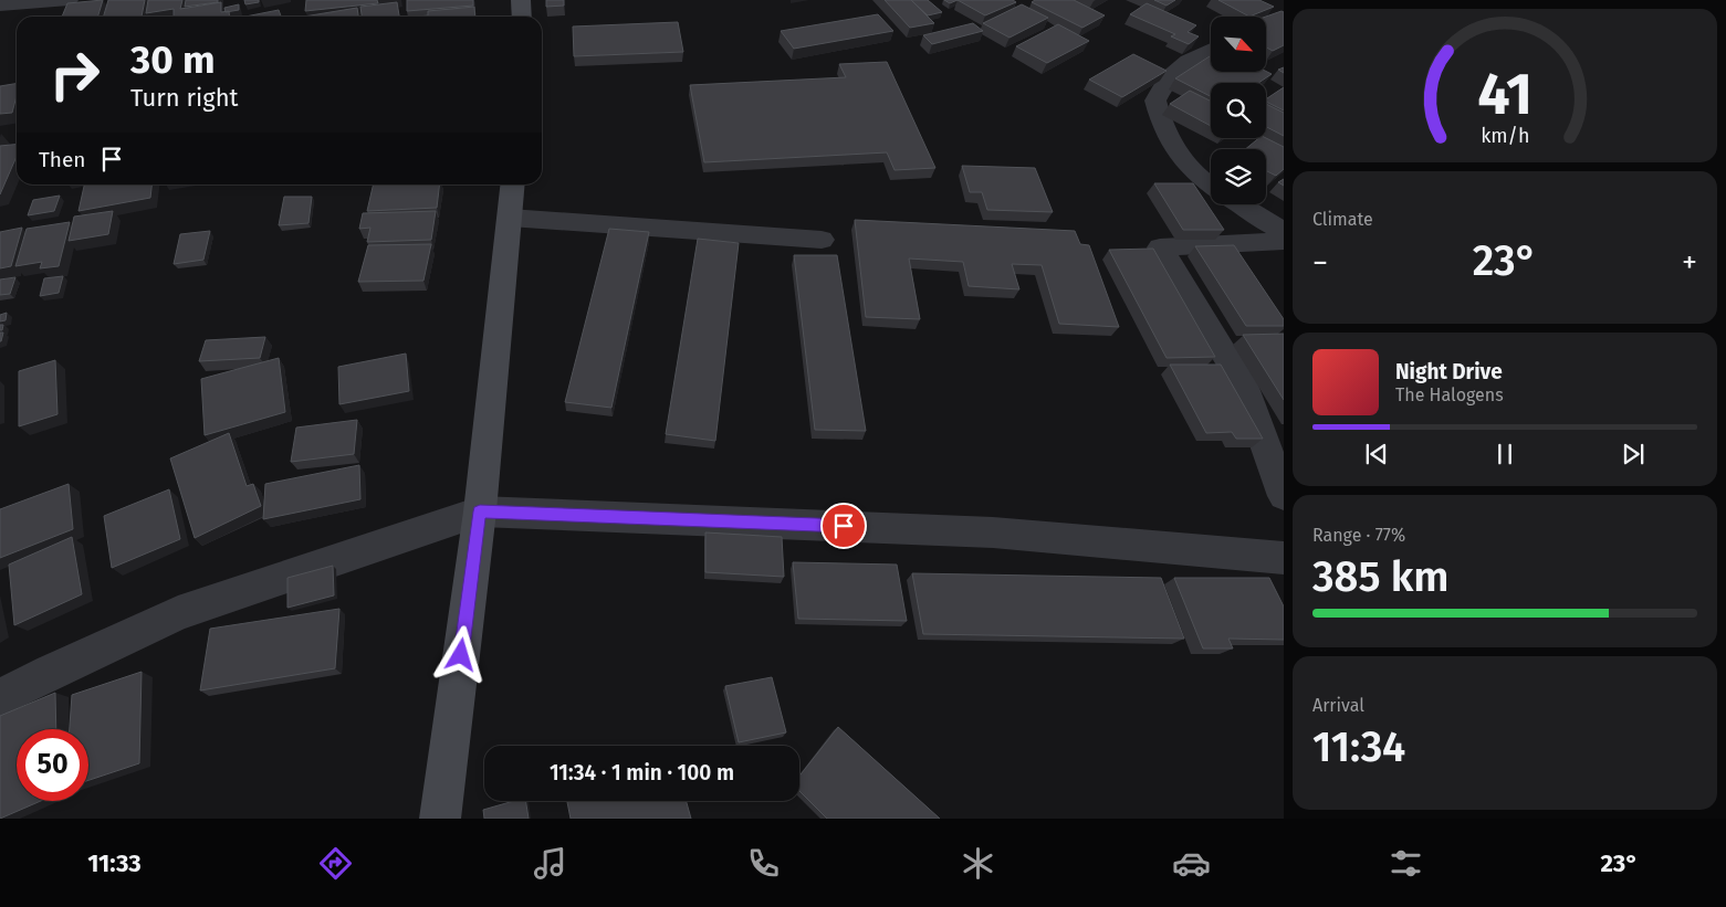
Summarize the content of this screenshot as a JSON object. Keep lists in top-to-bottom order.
{
  "north": "bottom right",
  "page": {
    "turn": ["30 m", "Turn right"],
    "then": "Then",
    "tile": [
      "Climate",
      ["Range · 77%", "385 km"],
      ["Arrival", "11:34"]
    ],
    "heat": ["−", "23°", "+"],
    "song": ["Night Drive", "The Halogens"],
    "limit": "50",
    "trip": "11:34 · 1 min · 100 m",
    "tabs": ["11:33", "23°"],
    "gauge": ["41", "km/h"]
  }
}
